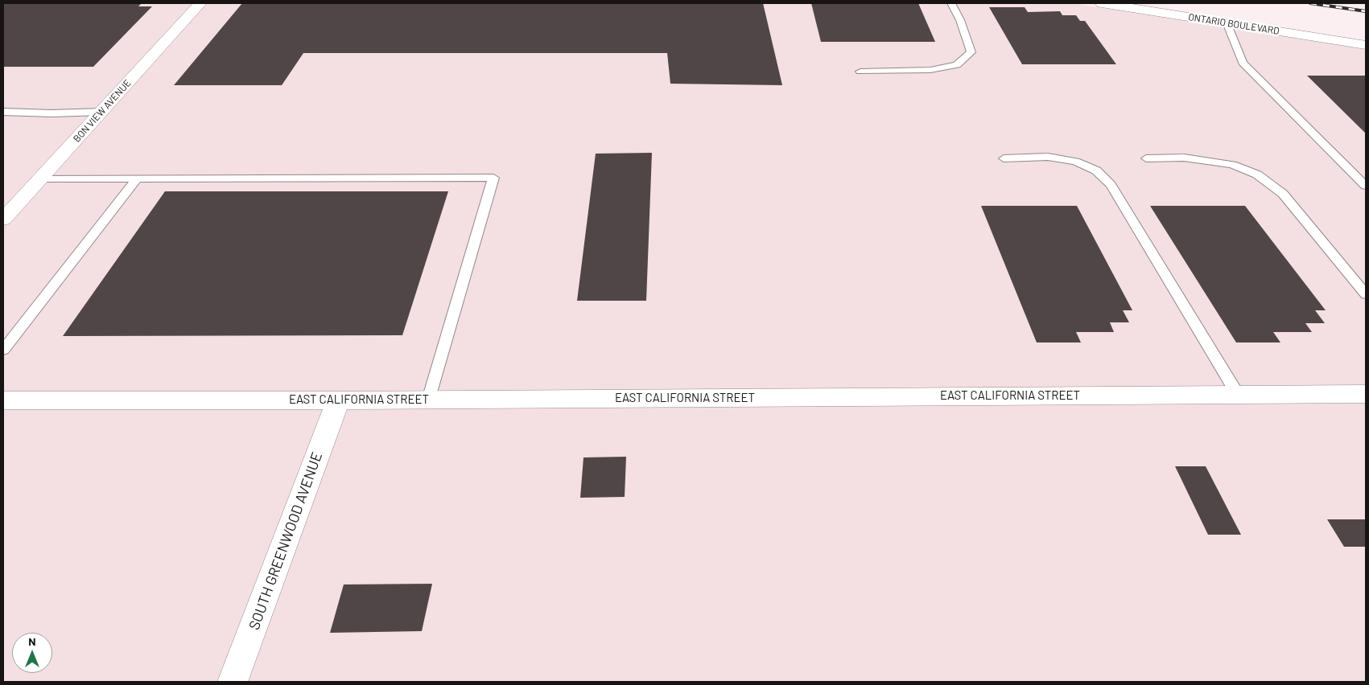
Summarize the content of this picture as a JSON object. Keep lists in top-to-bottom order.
{
  "streets": {
    "street": [
      "ONTARIO BOULEVARD",
      "BON VIEW AVENUE",
      "EAST CALIFORNIA STREET",
      "SOUTH GREENWOOD AVENUE"
    ]
  },
  "crossings": [
    ["EAST CALIFORNIA STREET", "SOUTH GREENWOOD AVENUE"]
  ],
  "north": "top"
}
